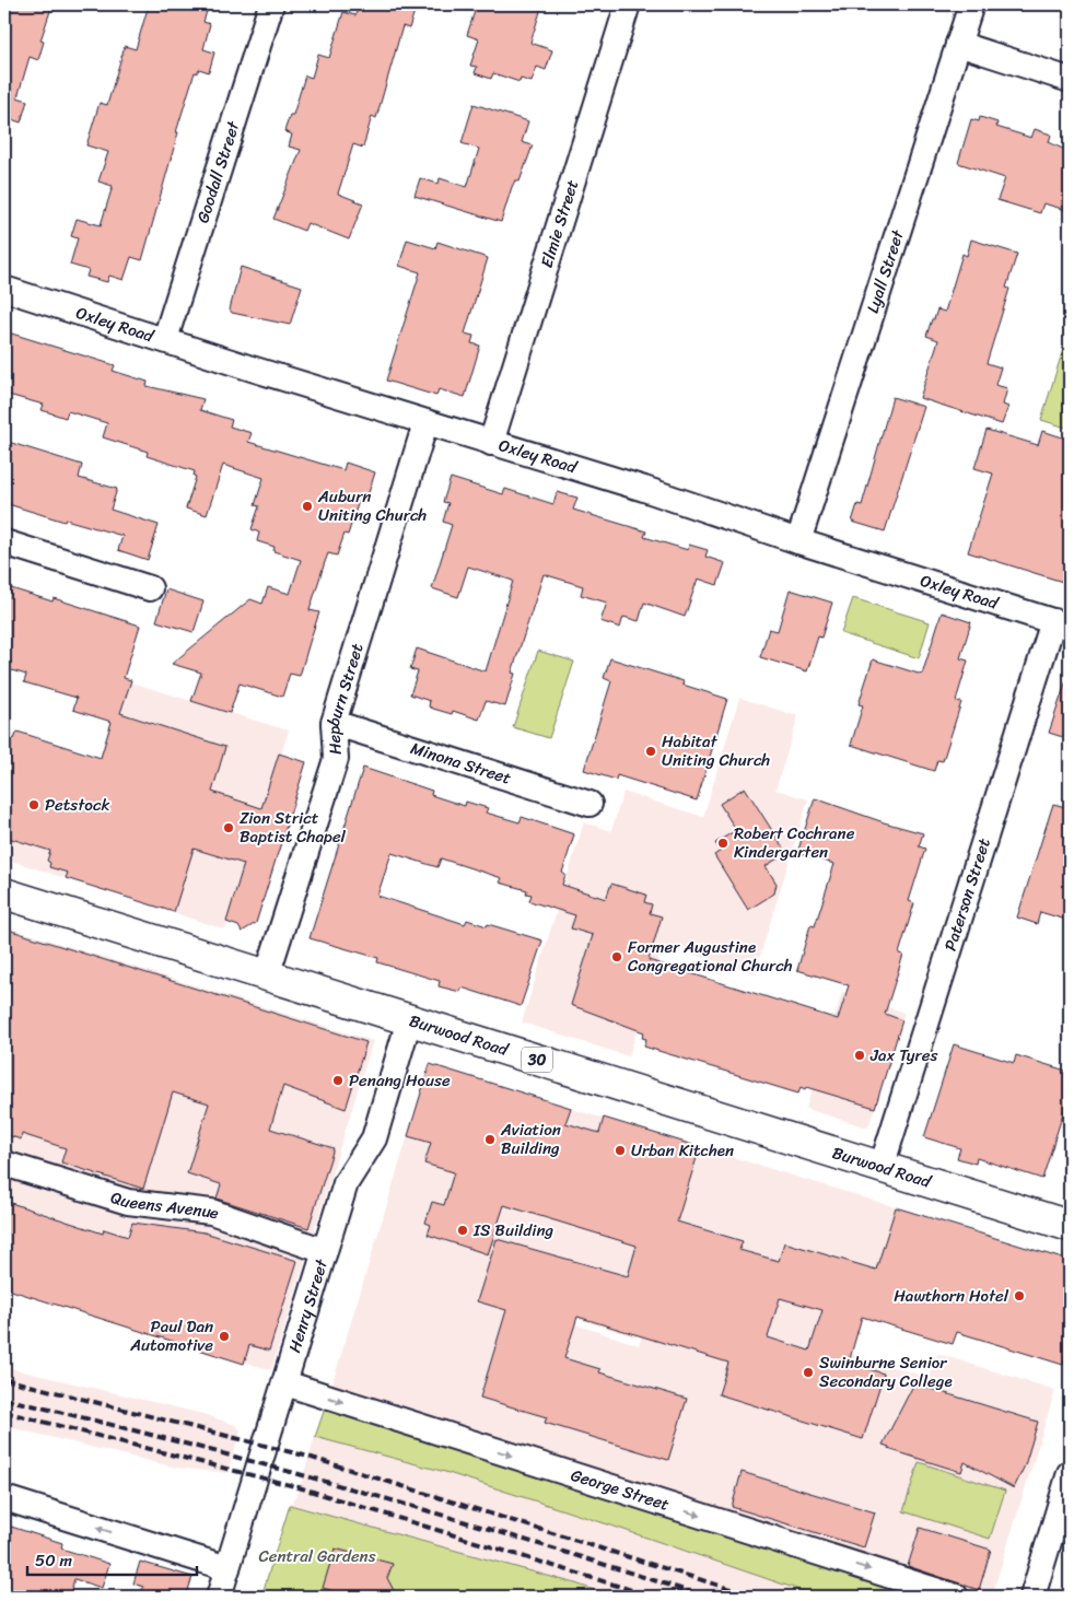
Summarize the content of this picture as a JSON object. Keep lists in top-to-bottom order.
{
  "streets": {
    "main road": ["Burwood Road", "30"],
    "street": [
      "Goodall Street",
      "Elmie Street",
      "Lyall Street",
      "Oxley Road",
      "Hepburn Street",
      "Minona Street",
      "Paterson Street",
      "Queens Avenue",
      "Henry Street",
      "George Street"
    ]
  },
  "crossings": [
    ["Goodall Street", "Oxley Road"],
    ["Elmie Street", "Oxley Road"],
    ["Lyall Street", "Oxley Road"],
    ["Oxley Road", "Hepburn Street"],
    ["Oxley Road", "Paterson Street"],
    ["Hepburn Street", "Minona Street"],
    ["Hepburn Street", "Burwood Road"],
    ["Paterson Street", "Burwood Road"],
    ["Burwood Road", "Henry Street"],
    ["Queens Avenue", "Henry Street"],
    ["Henry Street", "George Street"]
  ],
  "one_way": ["George Street"],
  "parks": ["Central Gardens"],
  "places": [
    "Auburn Uniting Church",
    "Habitat Uniting Church",
    "Petstock",
    "Zion Strict Baptist Chapel",
    "Robert Cochrane Kindergarten",
    "Former Augustine Congregational Church",
    "Jax Tyres",
    "Penang House",
    "Aviation Building",
    "Urban Kitchen",
    "IS Building",
    "Hawthorn Hotel",
    "Paul Dan Automotive",
    "Swinburne Senior Secondary College"
  ],
  "scale_bar": "50 m"
}
